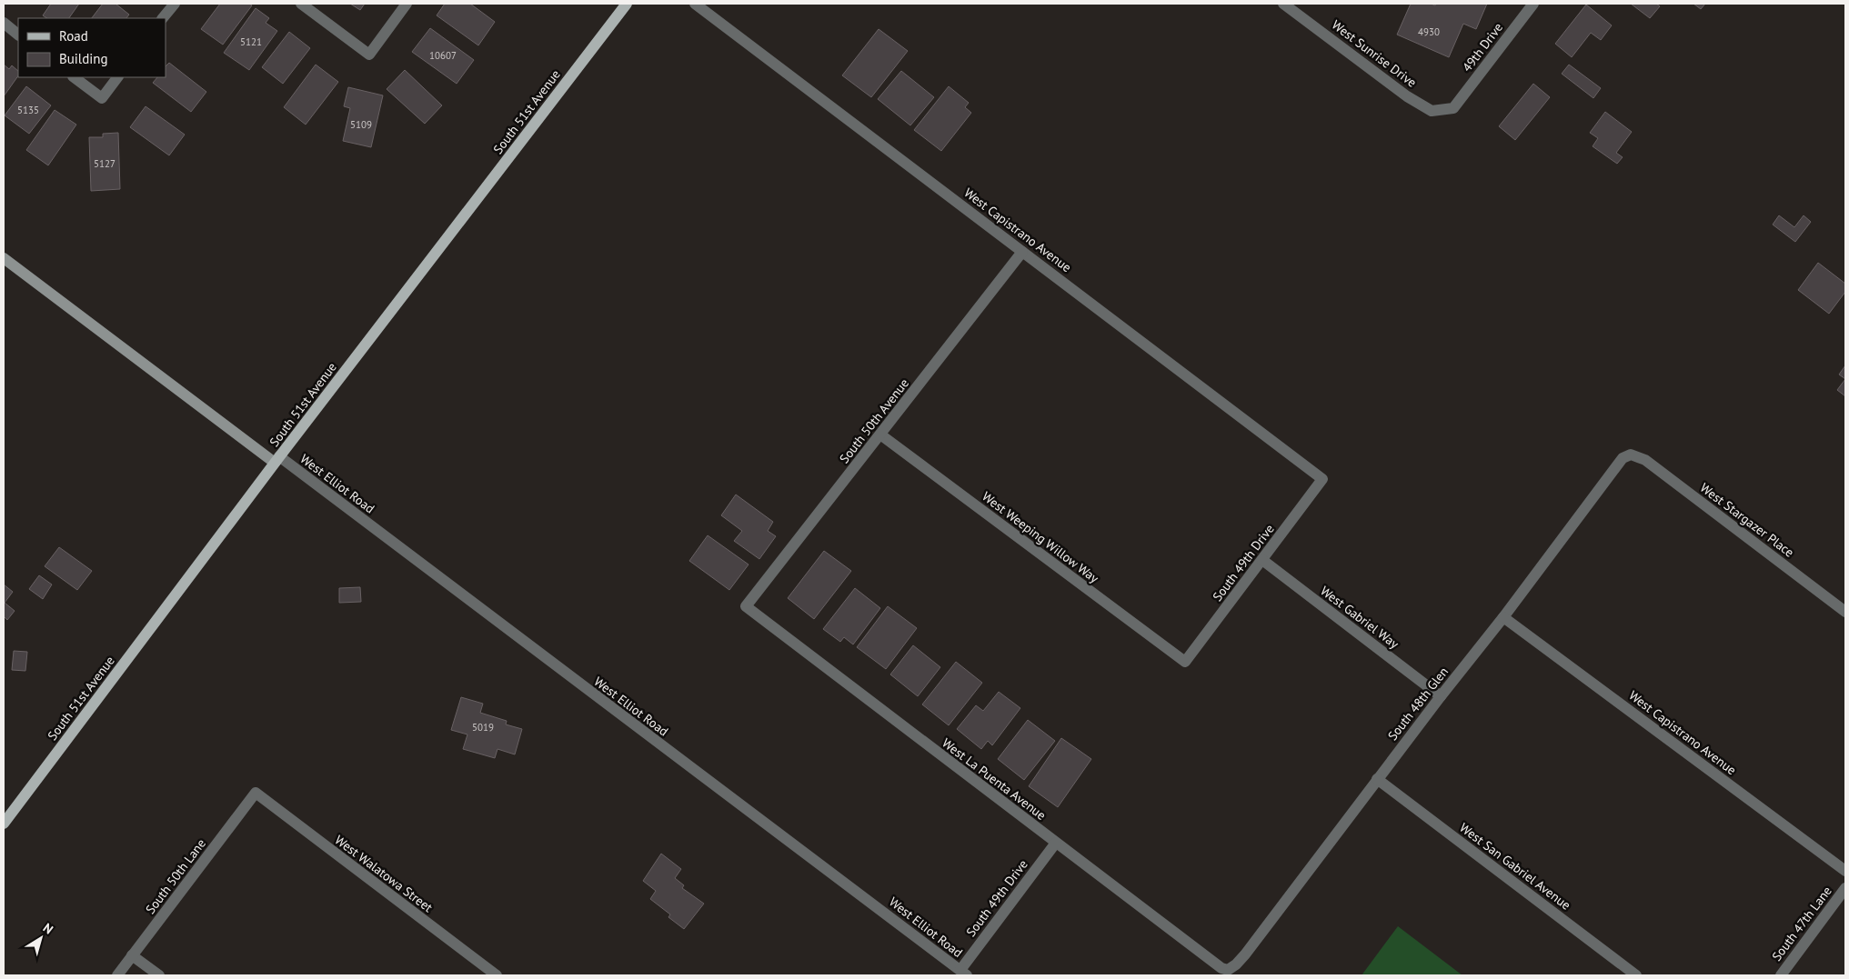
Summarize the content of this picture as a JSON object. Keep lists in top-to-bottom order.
{
  "streets": {
    "main road": ["South 51st Avenue", "West Elliot Road"],
    "street": [
      "49th Drive",
      "West Sunrise Drive",
      "West Capistrano Avenue",
      "South 50th Avenue",
      "West Stargazer Place",
      "West Weeping Willow Way",
      "South 49th Drive",
      "West Gabriel Way",
      "South 48th Glen",
      "West La Puenta Avenue",
      "West San Gabriel Avenue",
      "West Walatowa Street",
      "South 50th Lane",
      "South 47th Lane"
    ]
  },
  "crossings": [
    ["49th Drive", "West Sunrise Drive"],
    ["South 51st Avenue", "West Elliot Road"],
    ["West Capistrano Avenue", "South 50th Avenue"],
    ["West Capistrano Avenue", "South 49th Drive"],
    ["West Capistrano Avenue", "South 48th Glen"],
    ["South 50th Avenue", "West Weeping Willow Way"],
    ["South 50th Avenue", "West La Puenta Avenue"],
    ["West Elliot Road", "South 49th Drive"],
    ["West Stargazer Place", "South 48th Glen"],
    ["West Weeping Willow Way", "South 49th Drive"],
    ["South 49th Drive", "West Gabriel Way"],
    ["South 49th Drive", "West La Puenta Avenue"],
    ["West Gabriel Way", "South 48th Glen"],
    ["South 48th Glen", "West La Puenta Avenue"],
    ["South 48th Glen", "West San Gabriel Avenue"],
    ["West Walatowa Street", "South 50th Lane"]
  ],
  "house_numbers": [
    "4930",
    "5121",
    "10607",
    "5135",
    "5109",
    "5127",
    "5019"
  ],
  "legend": ["Road", "Building"],
  "north": "top right"
}
